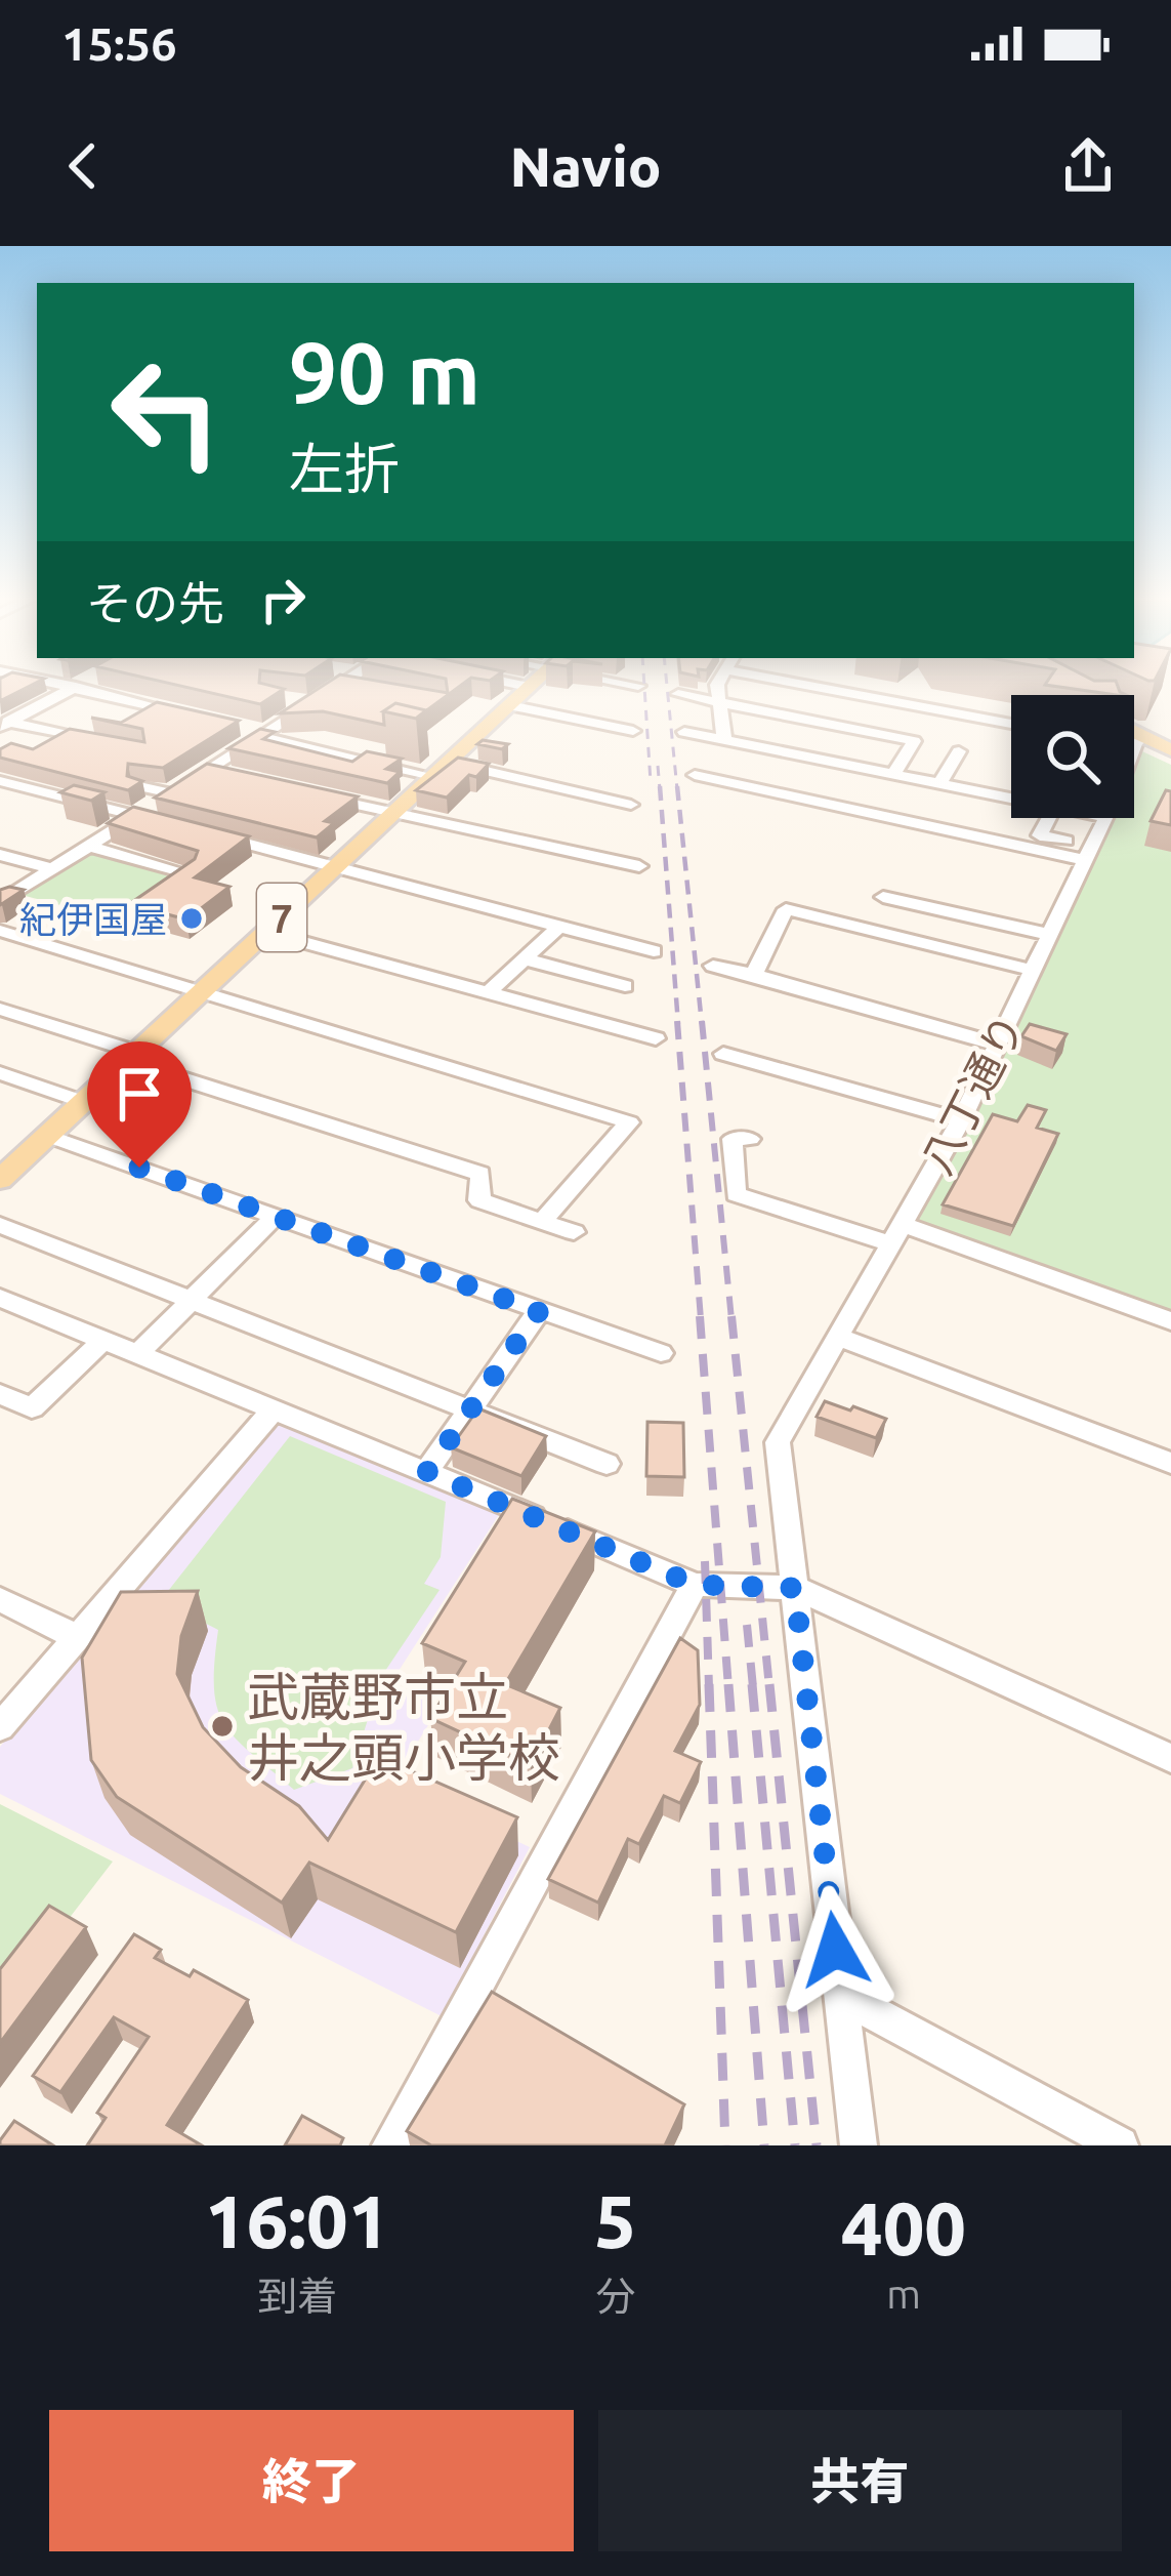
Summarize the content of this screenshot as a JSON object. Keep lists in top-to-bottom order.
{
  "streets": {
    "main road": ["7"],
    "street": ["八丁通り"]
  },
  "places": ["紀伊国屋", "武蔵野市立 井之頭小学校"],
  "page": {
    "status": "15:56",
    "header": "Navio",
    "turn": ["90 m", "左折"],
    "then": "その先",
    "eta": [
      "16:01",
      "到着",
      "5",
      "分",
      "400",
      "m"
    ],
    "buttons": ["終了", "共有"]
  }
}
